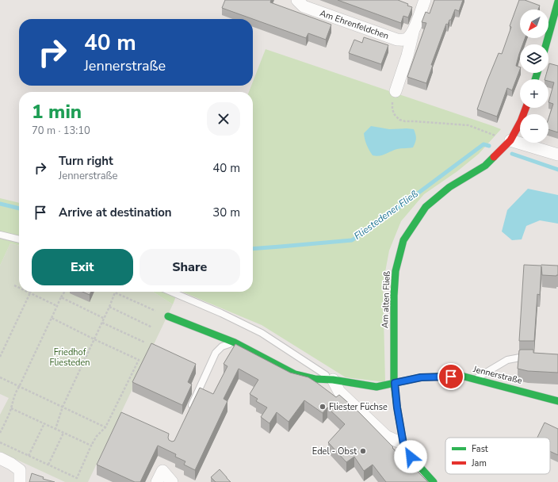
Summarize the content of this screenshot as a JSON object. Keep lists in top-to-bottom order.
{
  "streets": {
    "main road": ["Am alten Fließ", "Jennerstraße"],
    "street": ["Am Ehrenfeldchen"]
  },
  "crossings": [
    ["Am alten Fließ", "Jennerstraße"]
  ],
  "water": ["Fliestedener Fließ"],
  "parks": ["Friedhof Fliesteden"],
  "places": ["Fliester Füchse", "Edel - Obst"],
  "legend": ["Fast", "Jam"],
  "north": "bottom left",
  "page": {
    "map_buttons": ["+", "−"],
    "turn": ["40 m", "Jennerstraße"],
    "heading": ["1 min", "70 m · 13:10"],
    "list": [
      {
        "name": "Turn right",
        "note": "Jennerstraße",
        "value": "40 m"
      },
      {
        "name": "Arrive at destination",
        "value": "30 m"
      }
    ],
    "buttons": ["Exit", "Share"]
  }
}
